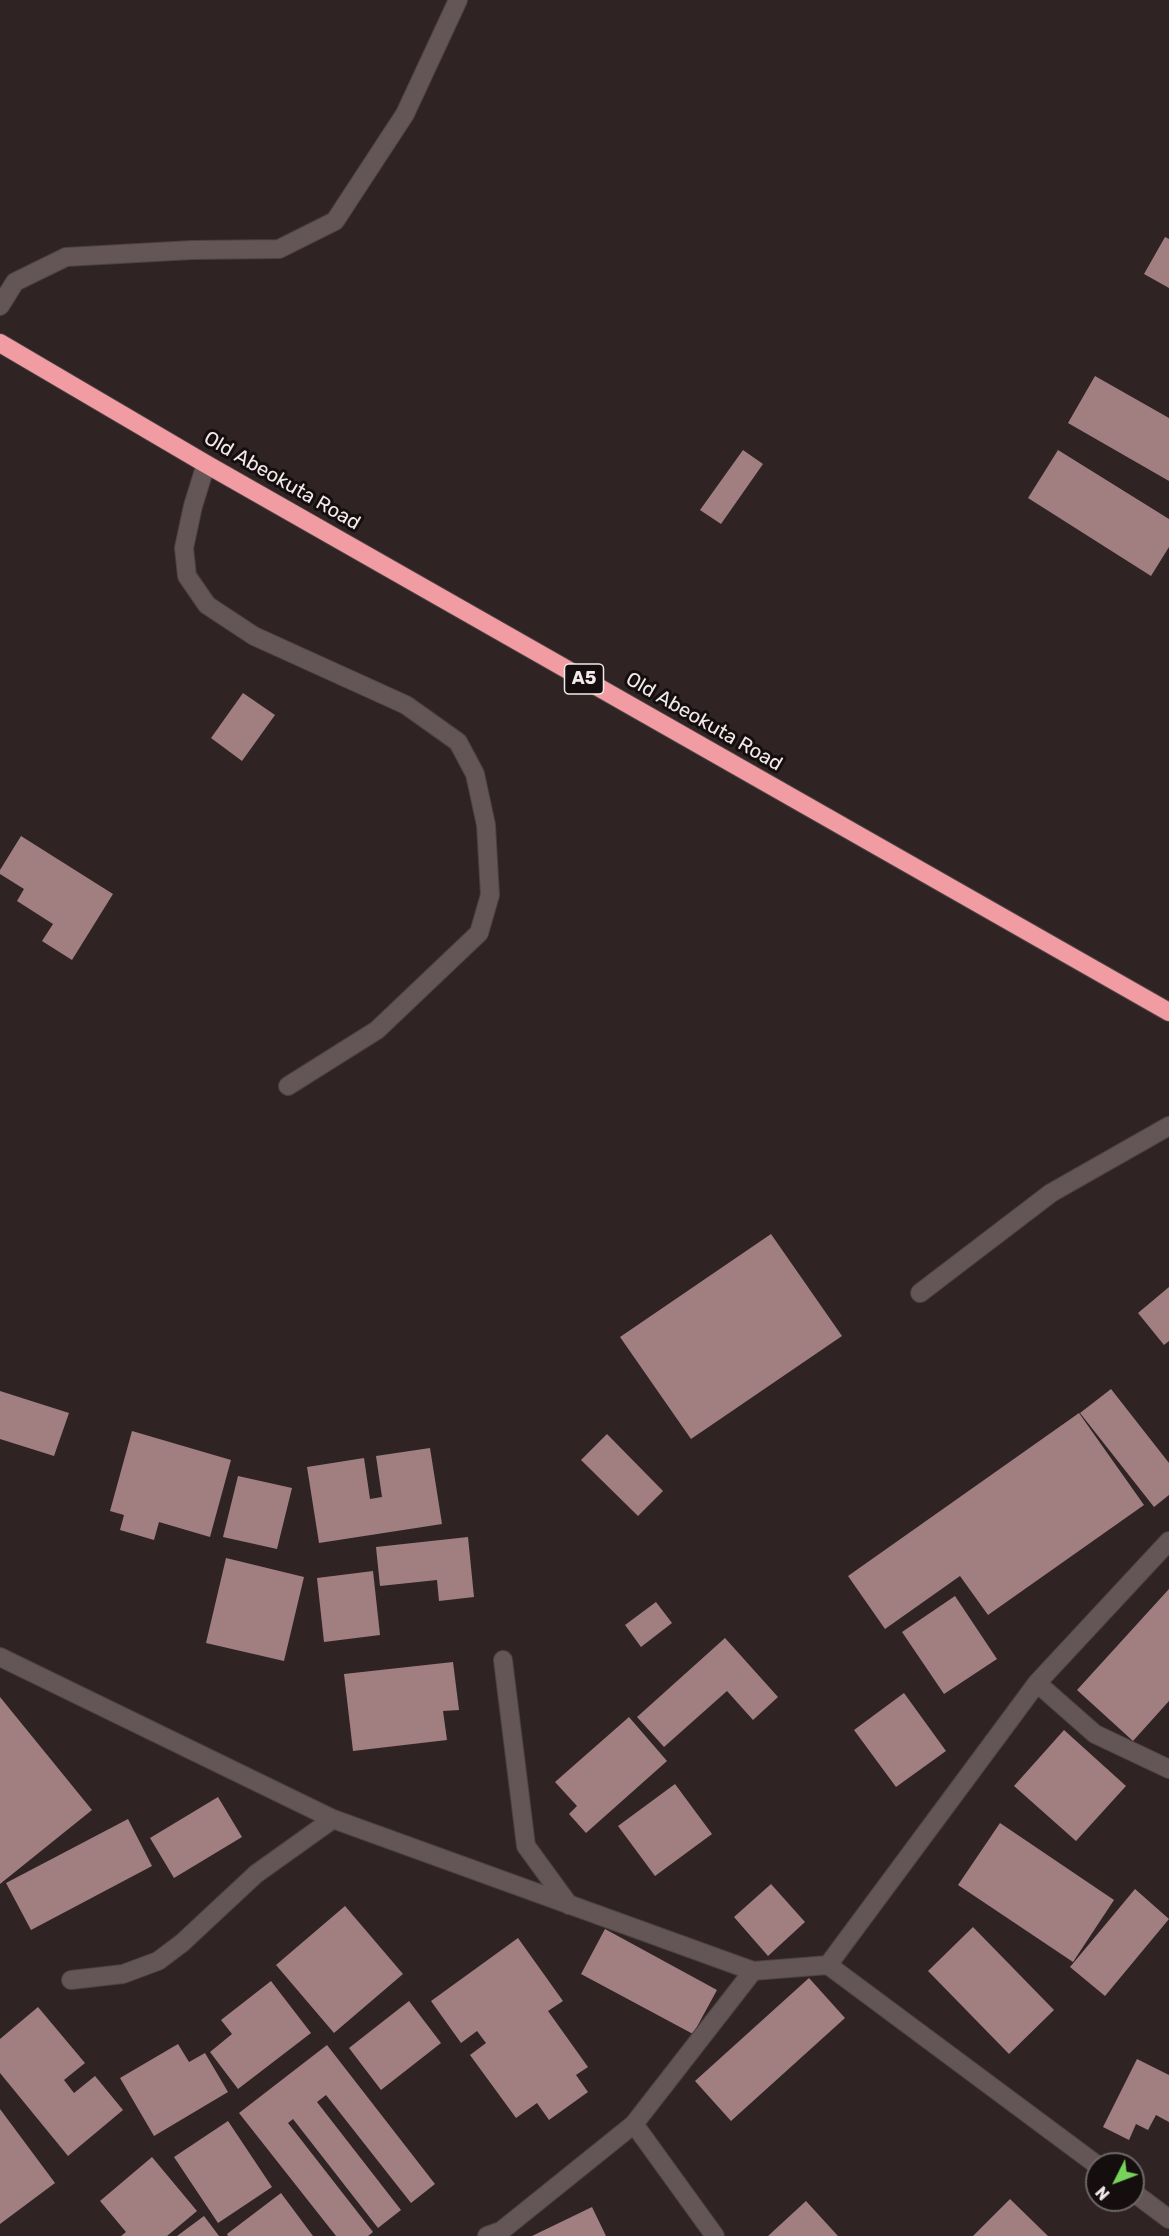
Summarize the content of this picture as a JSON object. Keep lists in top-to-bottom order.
{
  "streets": {
    "highway": ["Old Abeokuta Road", "A5"]
  },
  "north": "bottom left"
}
